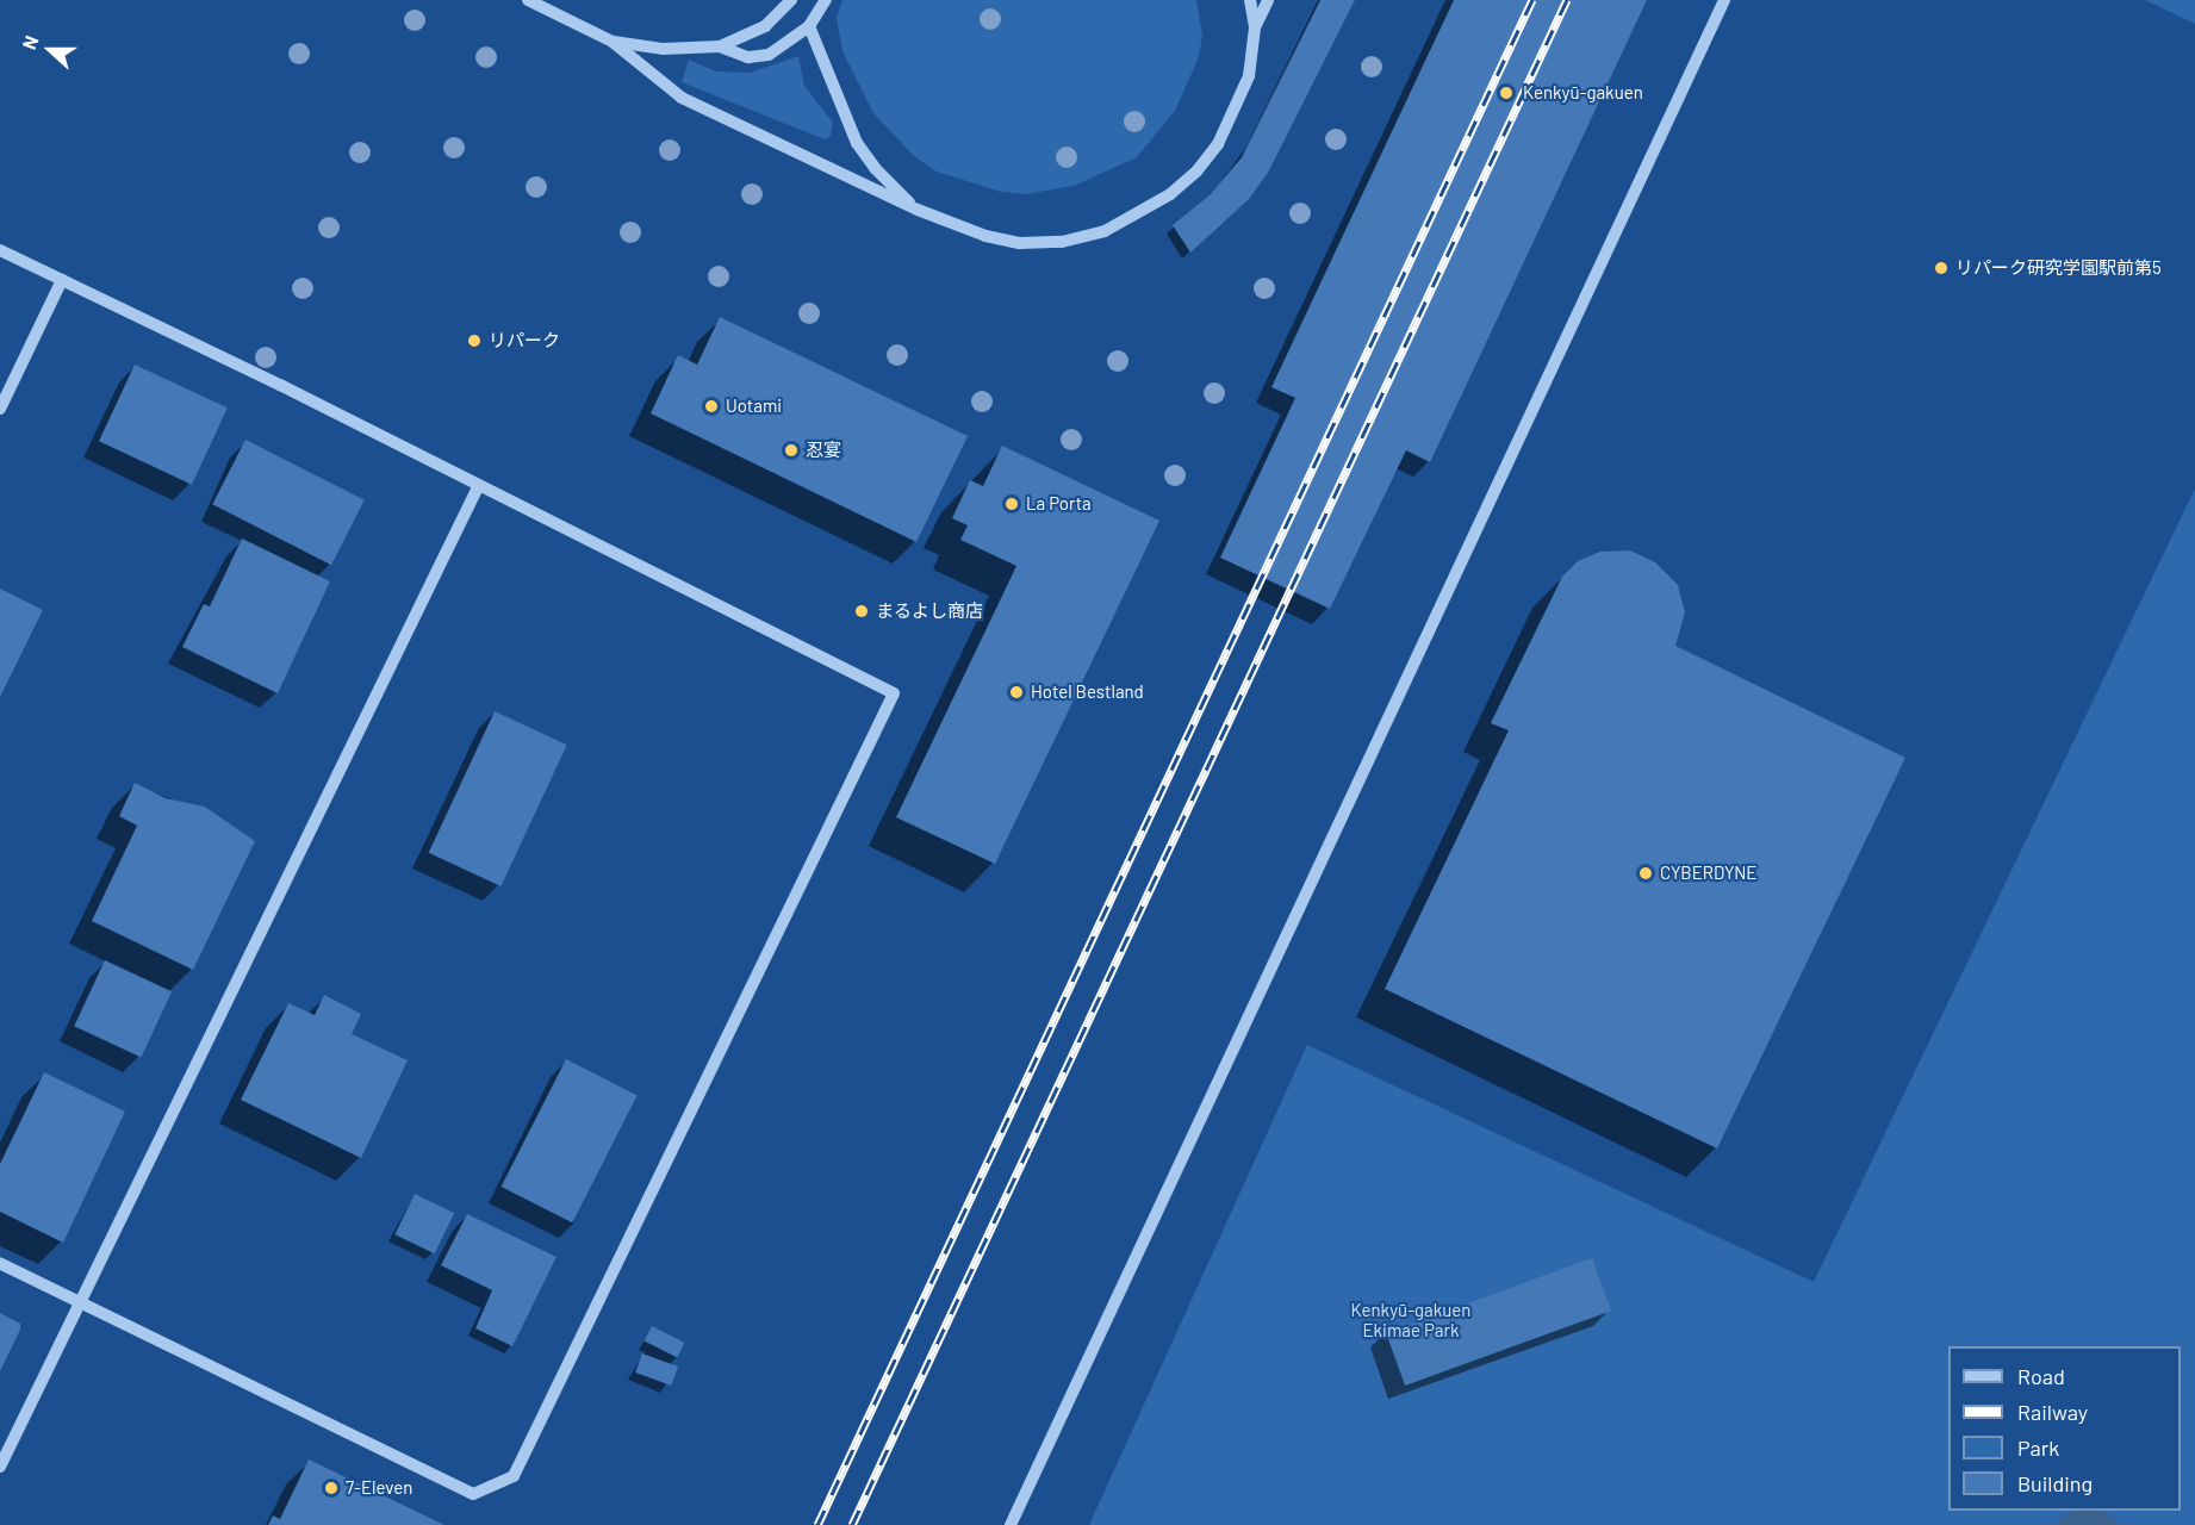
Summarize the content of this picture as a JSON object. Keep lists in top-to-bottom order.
{
  "parks": ["Kenkyū-gakuen Ekimae Park"],
  "places": [
    "Kenkyū-gakuen",
    "リパーク研究学園駅前第5",
    "リパーク",
    "Uotami",
    "忍宴",
    "La Porta",
    "まるよし商店",
    "Hotel Bestland",
    "CYBERDYNE",
    "7-Eleven"
  ],
  "legend": [
    "Road",
    "Railway",
    "Park",
    "Building"
  ],
  "north": "left"
}
